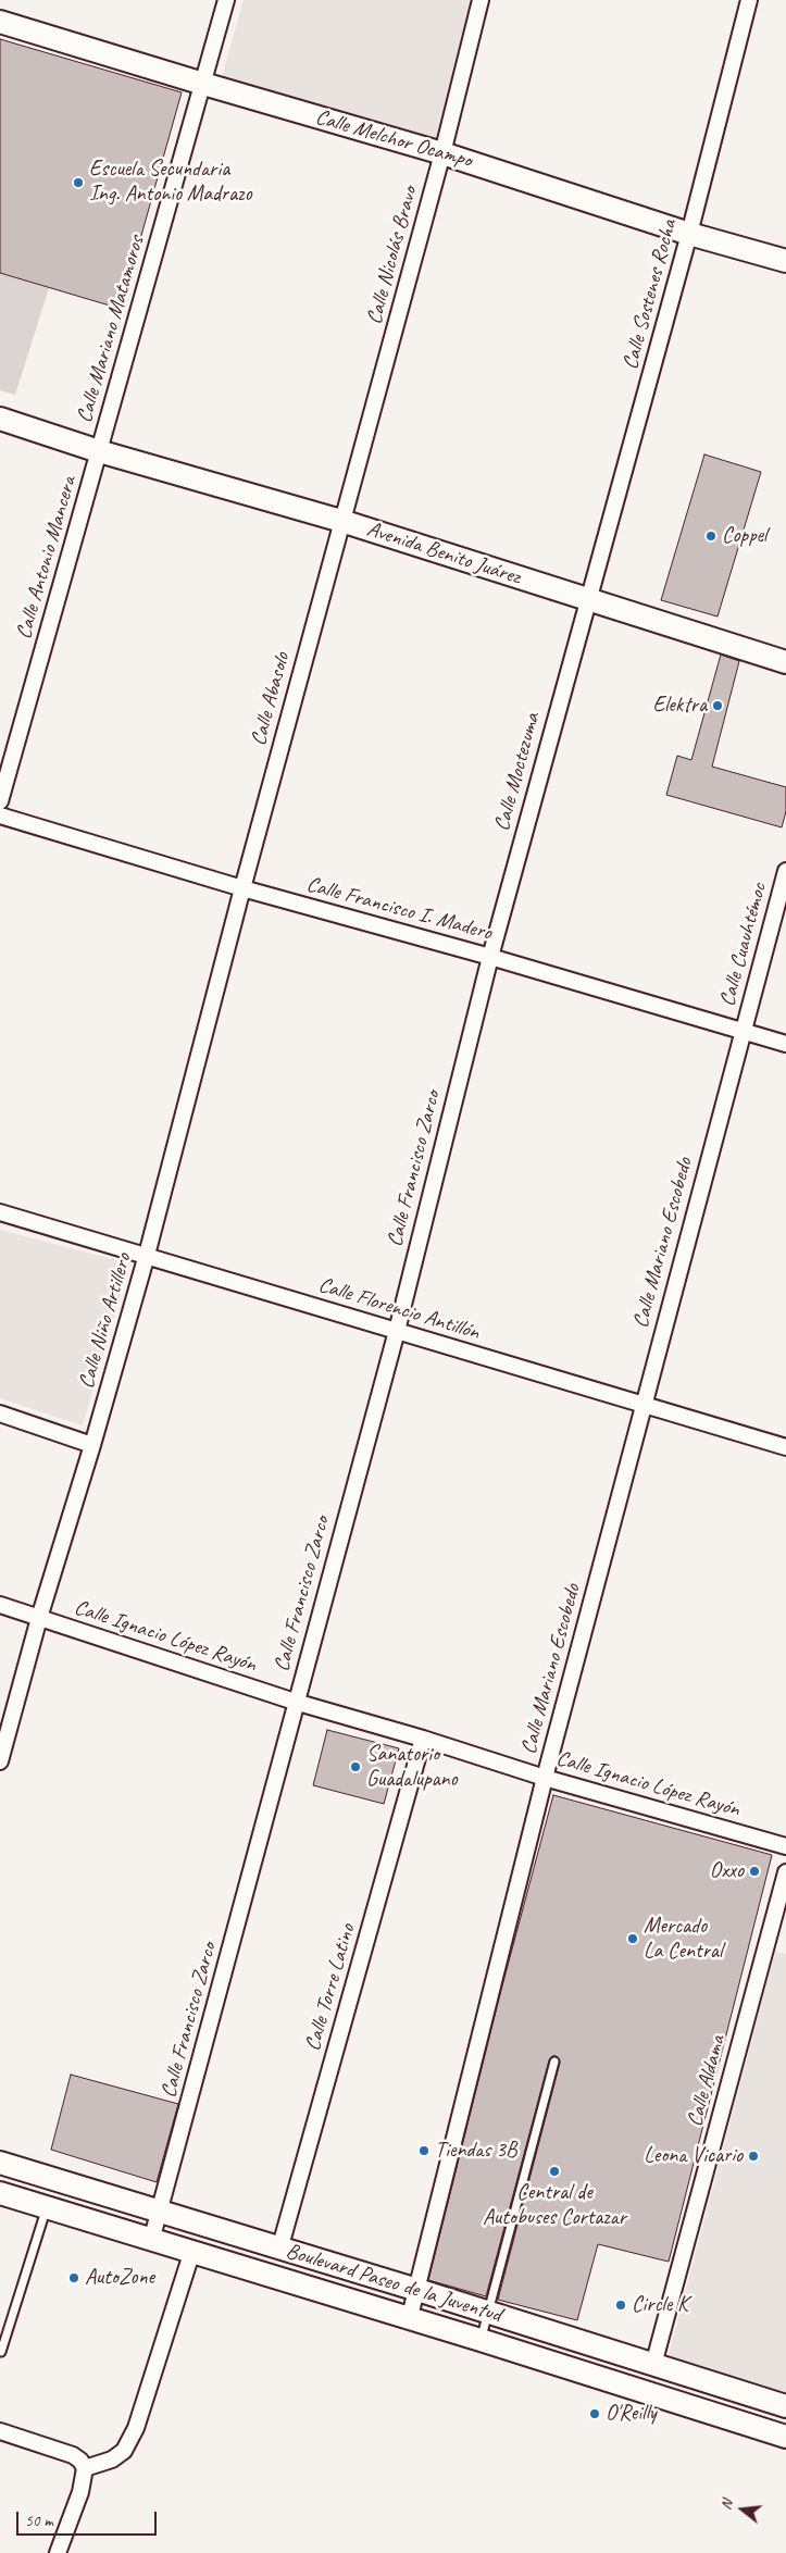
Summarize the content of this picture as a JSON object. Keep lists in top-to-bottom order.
{
  "streets": {
    "main road": ["Calle Melchor Ocampo", "Avenida Benito Juárez", "Boulevard Paseo de la Juventud"],
    "street": [
      "Calle Nicolás Bravo",
      "Calle Sostenes Rocha",
      "Calle Mariano Matamoros",
      "Calle Antonio Mancera",
      "Calle Abasolo",
      "Calle Moctezuma",
      "Calle Francisco I. Madero",
      "Calle Cuauhtémoc",
      "Calle Francisco Zarco",
      "Calle Mariano Escobedo",
      "Calle Florencio Antillón",
      "Calle Niño Artillero",
      "Calle Ignacio López Rayón",
      "Calle Torre Latino",
      "Calle Aldama"
    ]
  },
  "crossings": [
    ["Calle Melchor Ocampo", "Calle Nicolás Bravo"],
    ["Calle Melchor Ocampo", "Calle Sostenes Rocha"],
    ["Calle Melchor Ocampo", "Calle Mariano Matamoros"],
    ["Calle Nicolás Bravo", "Avenida Benito Juárez"],
    ["Calle Nicolás Bravo", "Calle Abasolo"],
    ["Calle Sostenes Rocha", "Avenida Benito Juárez"],
    ["Calle Sostenes Rocha", "Calle Moctezuma"],
    ["Calle Mariano Matamoros", "Avenida Benito Juárez"],
    ["Calle Mariano Matamoros", "Calle Antonio Mancera"],
    ["Avenida Benito Juárez", "Calle Antonio Mancera"],
    ["Avenida Benito Juárez", "Calle Abasolo"],
    ["Avenida Benito Juárez", "Calle Moctezuma"],
    ["Calle Abasolo", "Calle Francisco I. Madero"],
    ["Calle Abasolo", "Calle Niño Artillero"],
    ["Calle Moctezuma", "Calle Francisco I. Madero"],
    ["Calle Moctezuma", "Calle Francisco Zarco"],
    ["Calle Francisco I. Madero", "Calle Cuauhtémoc"],
    ["Calle Francisco I. Madero", "Calle Francisco Zarco"],
    ["Calle Francisco I. Madero", "Calle Mariano Escobedo"],
    ["Calle Francisco I. Madero", "Calle Niño Artillero"],
    ["Calle Cuauhtémoc", "Calle Mariano Escobedo"],
    ["Calle Francisco Zarco", "Calle Florencio Antillón"],
    ["Calle Francisco Zarco", "Calle Ignacio López Rayón"],
    ["Calle Francisco Zarco", "Boulevard Paseo de la Juventud"],
    ["Calle Mariano Escobedo", "Calle Florencio Antillón"],
    ["Calle Mariano Escobedo", "Calle Ignacio López Rayón"],
    ["Calle Mariano Escobedo", "Boulevard Paseo de la Juventud"],
    ["Calle Florencio Antillón", "Calle Niño Artillero"],
    ["Calle Niño Artillero", "Calle Ignacio López Rayón"],
    ["Calle Ignacio López Rayón", "Calle Torre Latino"],
    ["Calle Torre Latino", "Boulevard Paseo de la Juventud"],
    ["Calle Aldama", "Boulevard Paseo de la Juventud"]
  ],
  "places": [
    "Escuela Secundaria Ing. Antonio Madrazo",
    "Coppel",
    "Elektra",
    "Sanatorio Guadalupano",
    "Oxxo",
    "Mercado La Central",
    "Tiendas 3B",
    "Leona Vicario",
    "Central de Autobuses Cortazar",
    "AutoZone",
    "Circle K",
    "O'Reilly"
  ],
  "scale_bar": "50 m",
  "north": "left"
}
